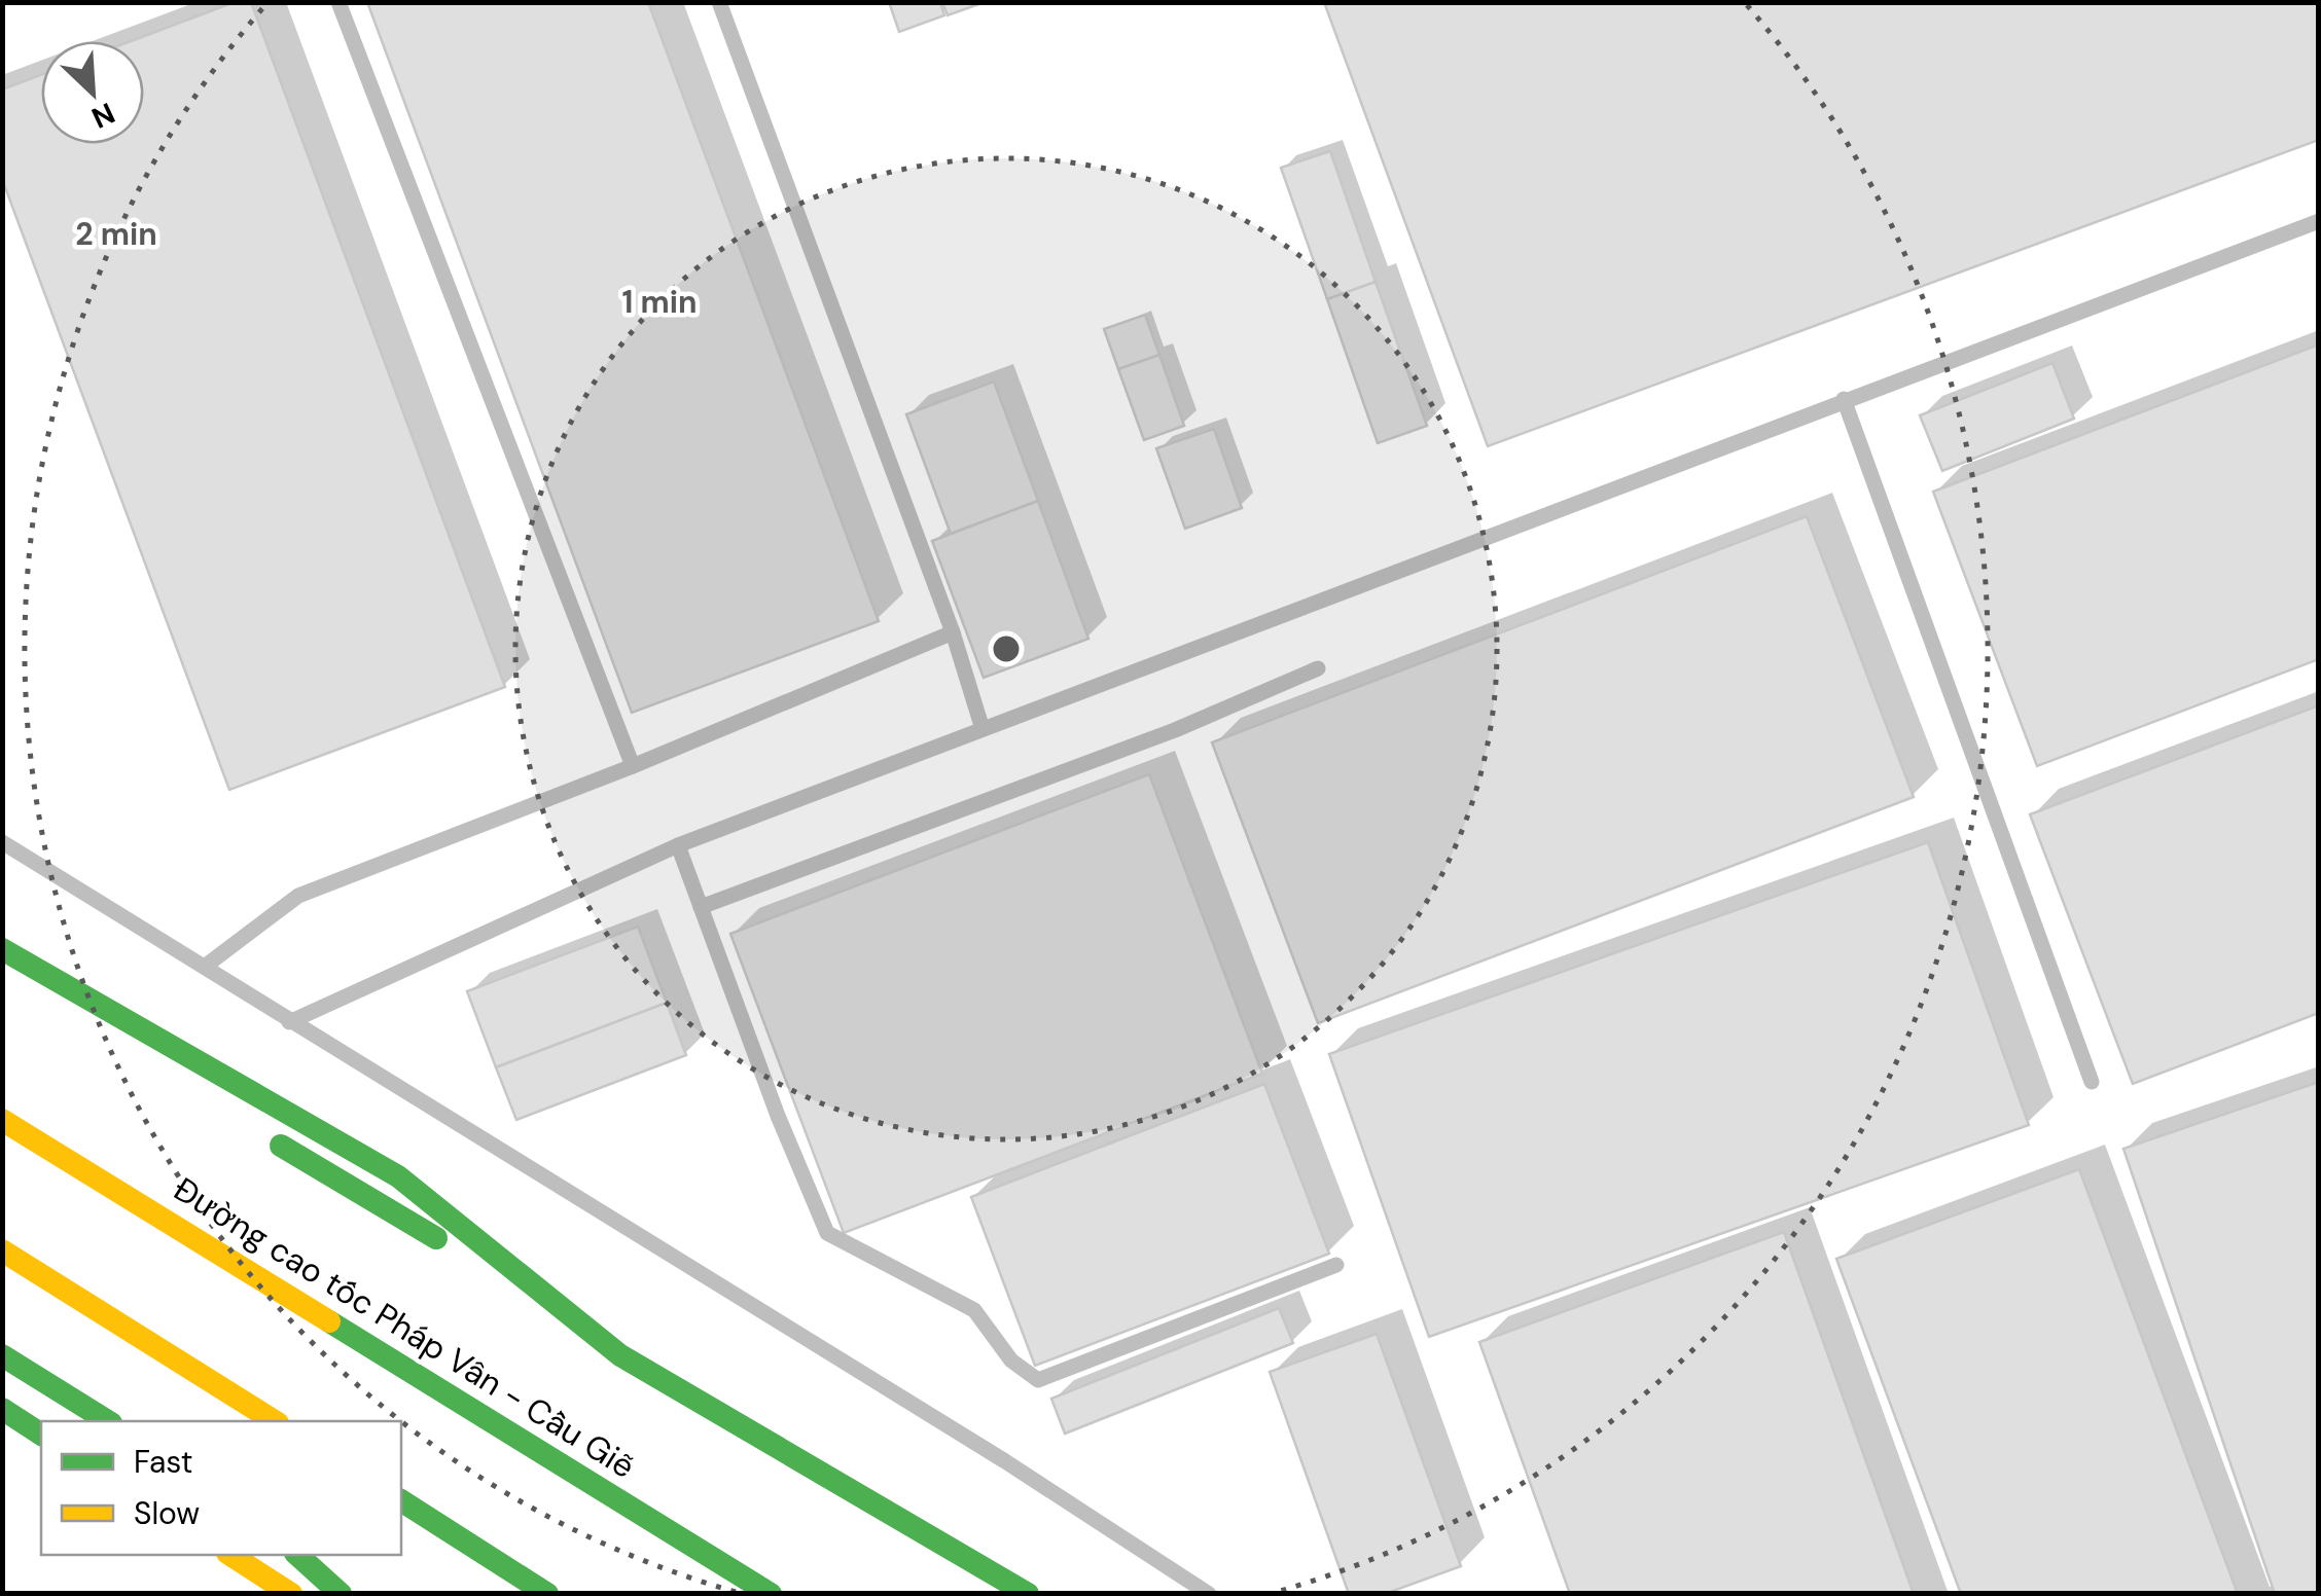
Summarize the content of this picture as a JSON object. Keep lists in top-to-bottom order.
{
  "streets": {
    "main road": ["Đường cao tốc Pháp Vân - Cầu Giẽ"]
  },
  "legend": ["Fast", "Slow"],
  "north": "bottom right",
  "rings": ["2 min", "1 min"]
}
